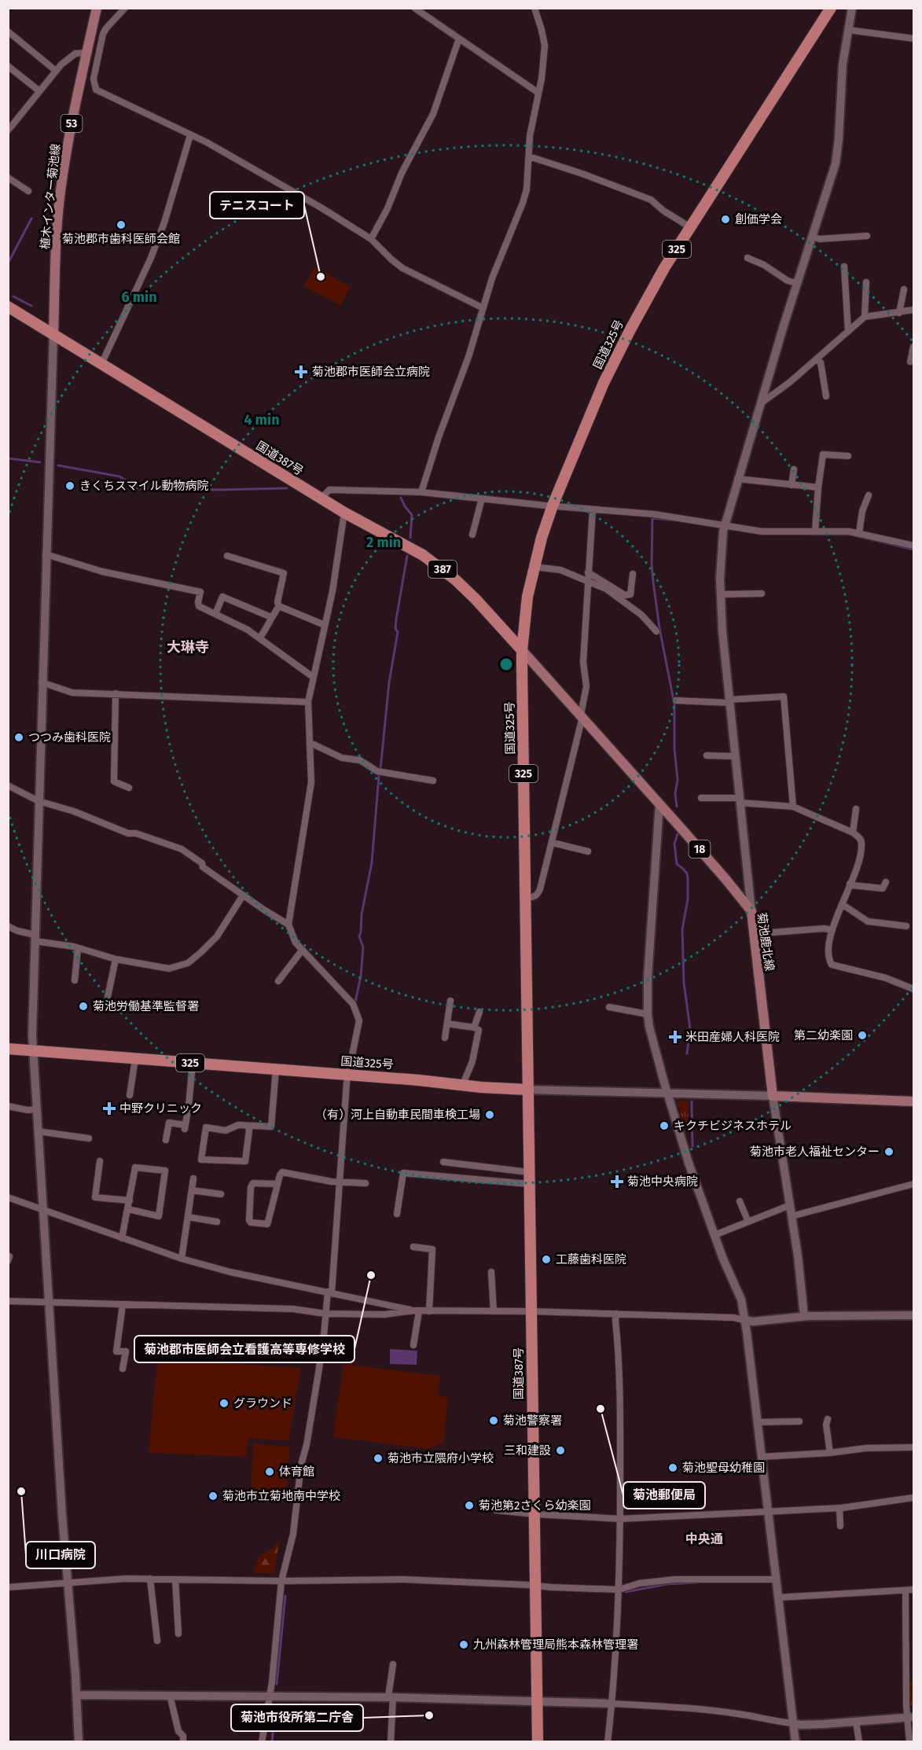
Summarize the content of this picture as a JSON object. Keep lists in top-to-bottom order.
{
  "streets": {
    "highway": [
      "325",
      "国道325号",
      "国道387号",
      "387"
    ],
    "main road": [
      "53",
      "植木インター菊池線",
      "18",
      "菊池鹿北線"
    ]
  },
  "crossings": [
    ["植木インター菊池線", "国道387号"],
    ["国道325号", "国道387号"],
    ["国道325号", "菊池鹿北線"],
    ["国道387号", "菊池鹿北線"]
  ],
  "districts": ["大琳寺", "中央通"],
  "places": {
    "other": [
      "創価学会",
      "菊池郡市歯科医師会館",
      "テニスコート",
      "きくちスマイル動物病院",
      "つつみ歯科医院",
      "菊池労働基準監督署",
      "第二幼楽園",
      "（有）河上自動車民間車検工場",
      "キクチビジネスホテル",
      "菊池市老人福祉センター",
      "工藤歯科医院",
      "菊池郡市医師会立看護高等専修学校",
      "グラウンド",
      "菊池郵便局",
      "菊池警察署",
      "三和建設",
      "菊池市立隈府小学校",
      "菊池聖母幼稚園",
      "体育館",
      "川口病院",
      "菊池市立菊地南中学校",
      "菊池第2さくら幼楽園",
      "九州森林管理局熊本森林管理署",
      "菊池市役所第二庁舎"
    ],
    "health": [
      "菊池郡市医師会立病院",
      "米田産婦人科医院",
      "中野クリニック",
      "菊池中央病院"
    ]
  },
  "rings": ["6 min", "4 min", "2 min"]
}
